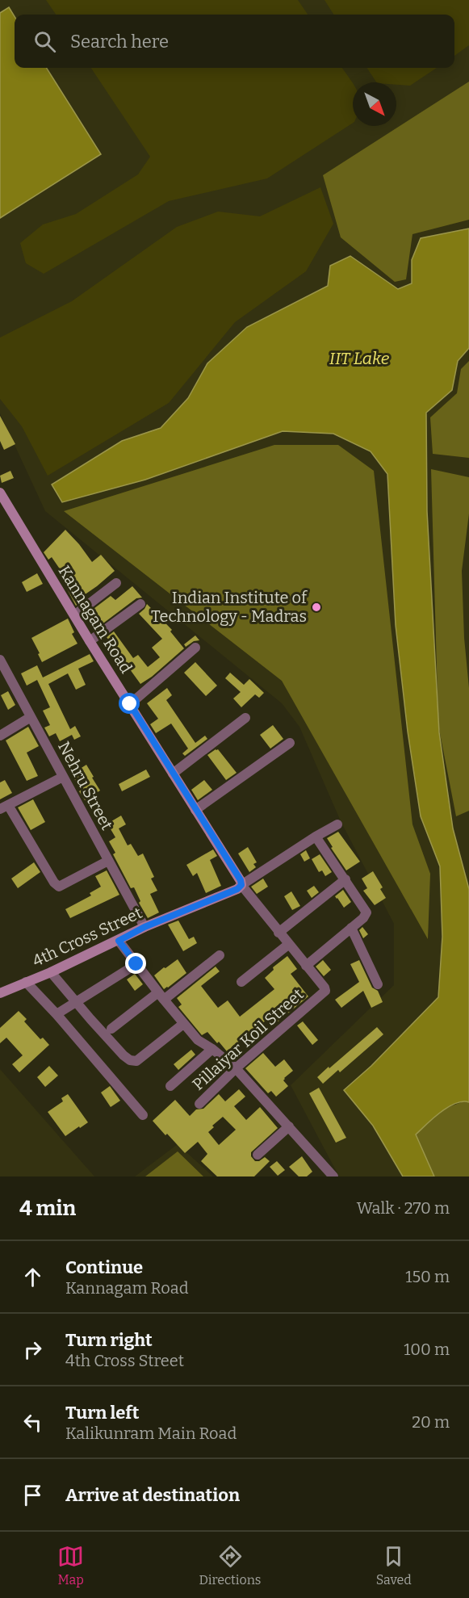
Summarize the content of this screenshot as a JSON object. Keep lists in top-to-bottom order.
{
  "streets": {
    "street": [
      "Kannagam Road",
      "Nehru Street",
      "4th Cross Street",
      "Pillaiyar Koil Street"
    ]
  },
  "crossings": [
    ["Kannagam Road", "4th Cross Street"],
    ["Kannagam Road", "Pillaiyar Koil Street"],
    ["Nehru Street", "4th Cross Street"],
    ["4th Cross Street", "Pillaiyar Koil Street"]
  ],
  "water": ["IIT Lake"],
  "places": ["Indian Institute of Technology - Madras"],
  "north": "bottom right",
  "page": {
    "search": "Search here",
    "heading": ["4 min", "Walk · 270 m"],
    "list": [
      ["Continue", "Kannagam Road", "150 m"],
      ["Turn right", "4th Cross Street", "100 m"],
      ["Turn left", "Kalikunram Main Road", "20 m"],
      "Arrive at destination"
    ],
    "nav": ["Map", "Directions", "Saved"]
  }
}
